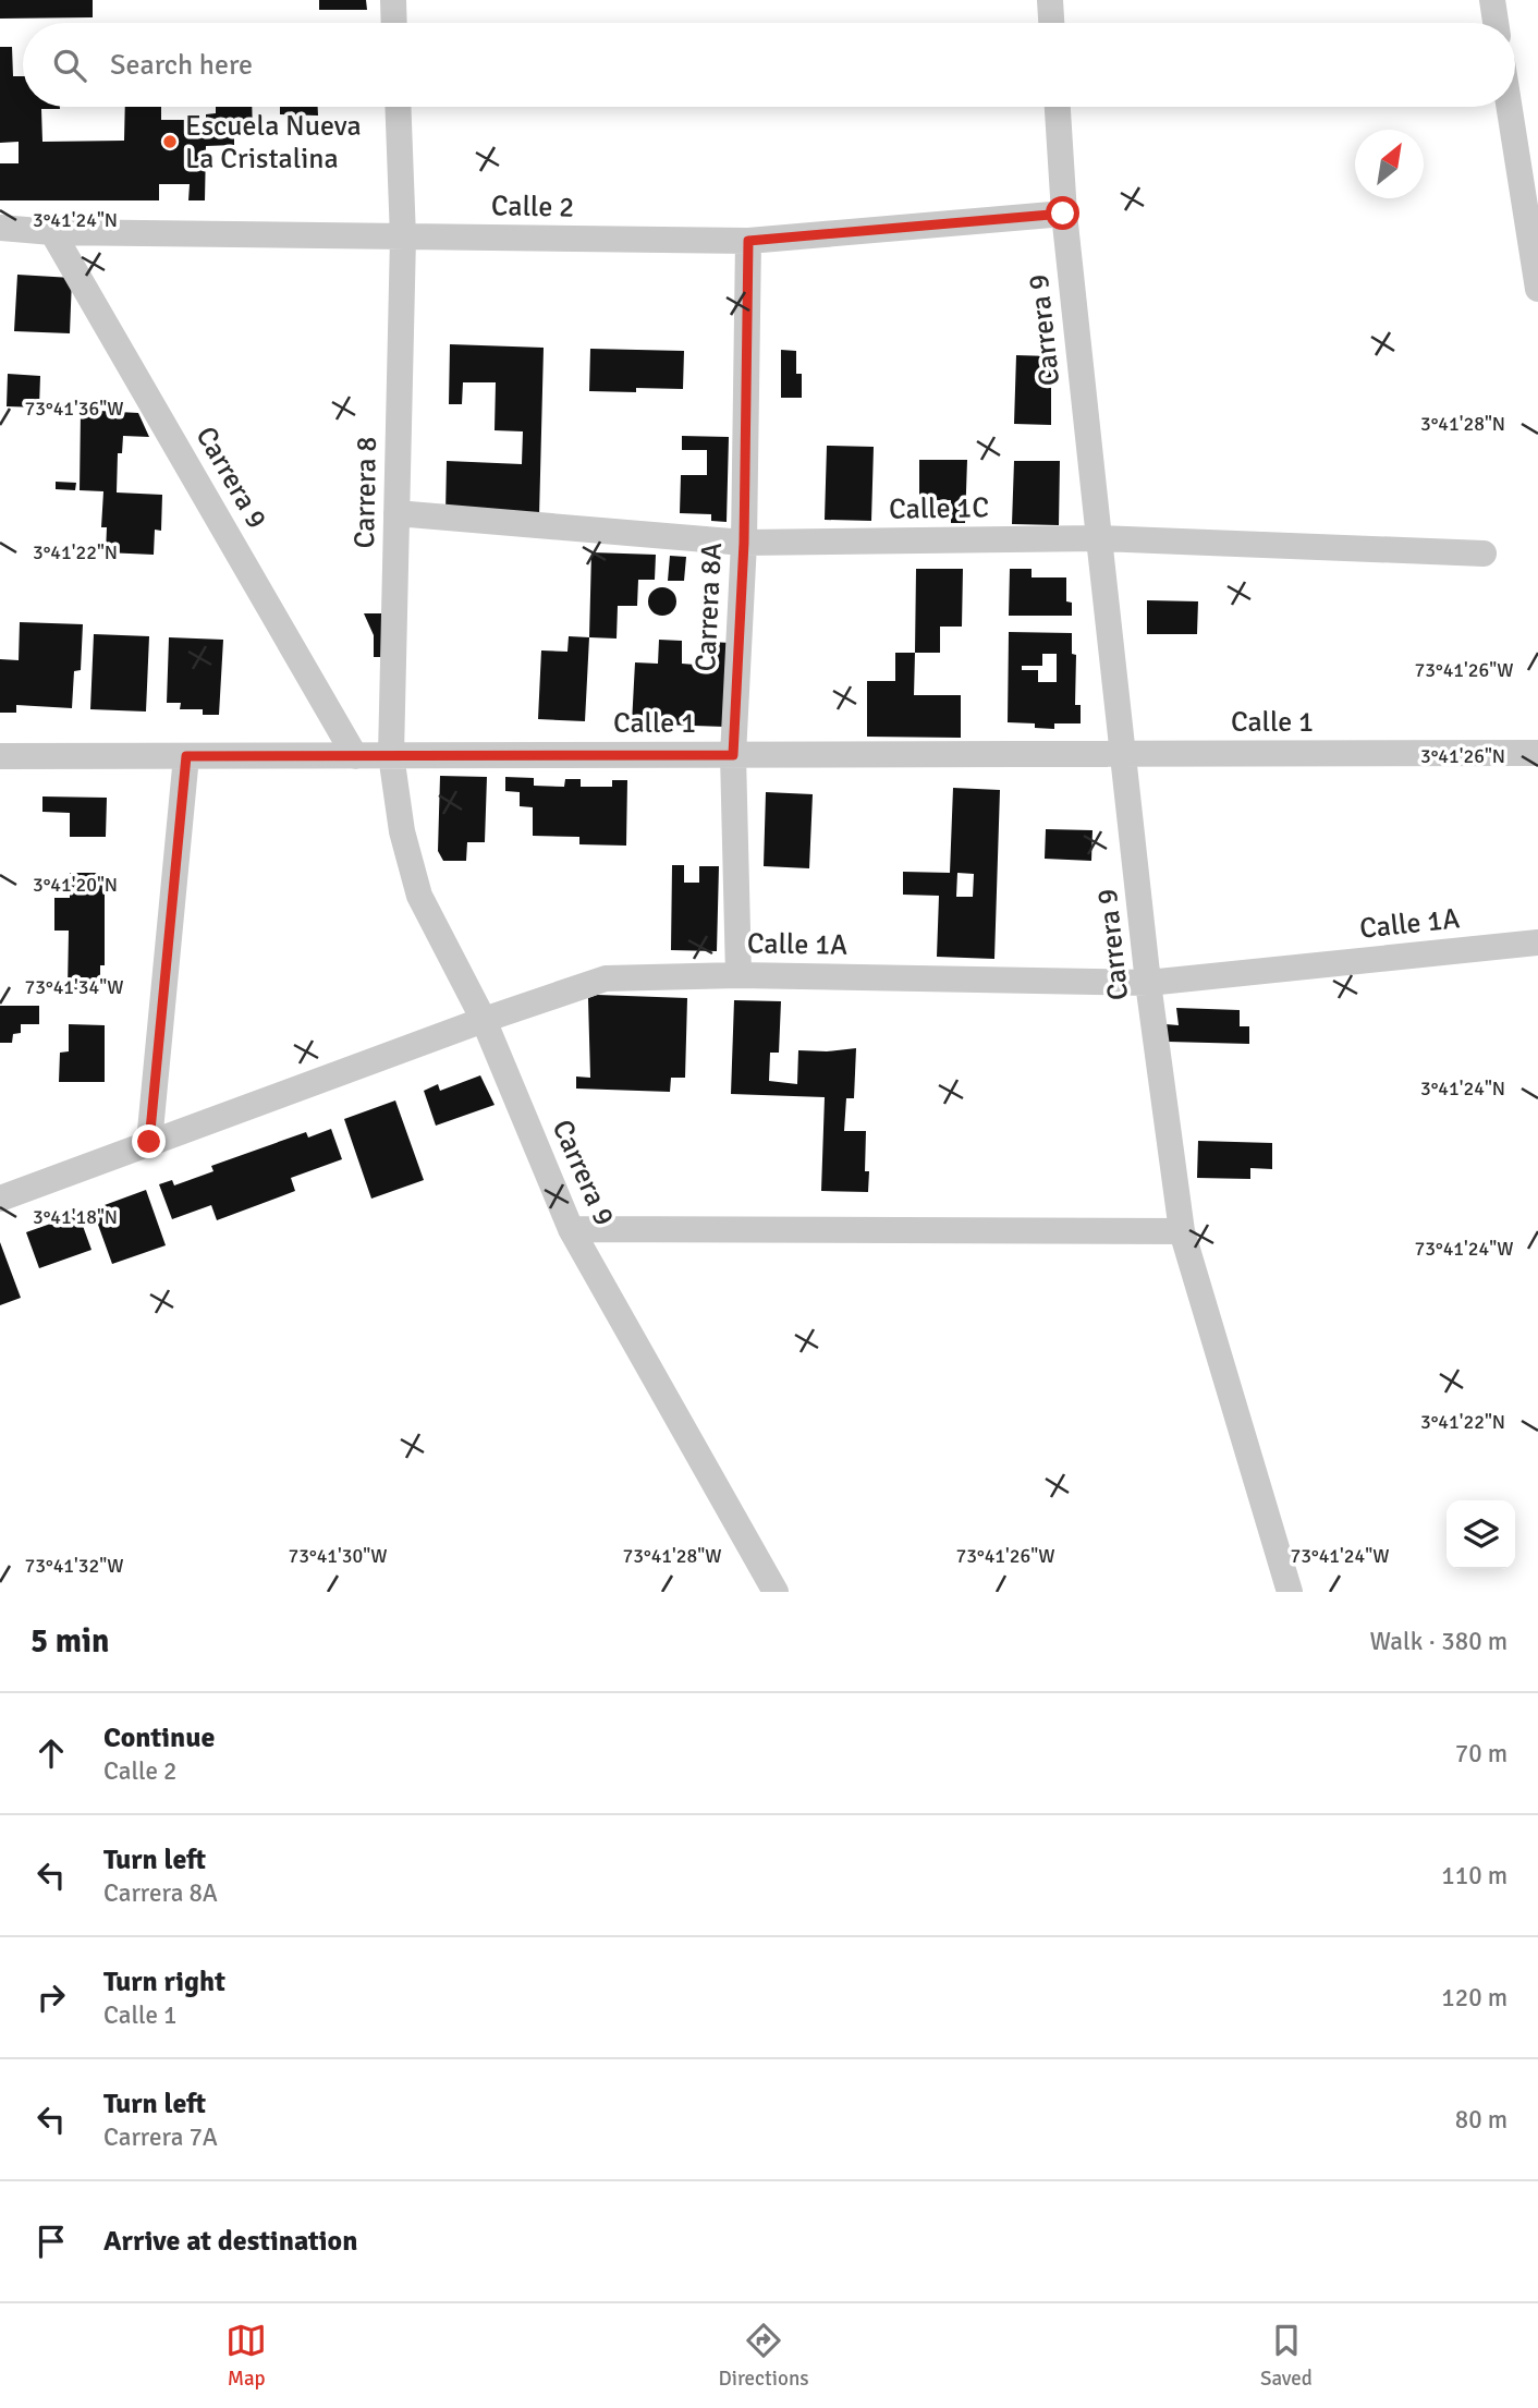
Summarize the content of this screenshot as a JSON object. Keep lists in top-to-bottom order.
{
  "streets": {
    "street": [
      "Calle 2",
      "Carrera 9",
      "Carrera 8",
      "Calle 1C",
      "Carrera 8A",
      "Calle 1",
      "Calle 1A"
    ]
  },
  "crossings": [
    ["Calle 2", "Carrera 9"],
    ["Calle 2", "Carrera 8"],
    ["Calle 2", "Carrera 8A"],
    ["Carrera 9", "Carrera 8"],
    ["Carrera 9", "Calle 1C"],
    ["Carrera 9", "Calle 1"],
    ["Carrera 9", "Calle 1A"],
    ["Carrera 8", "Calle 1C"],
    ["Carrera 8", "Calle 1"],
    ["Calle 1C", "Carrera 8A"],
    ["Carrera 8A", "Calle 1"],
    ["Carrera 8A", "Calle 1A"]
  ],
  "places": ["Escuela Nueva La Cristalina"],
  "north": "top right",
  "page": {
    "search": "Search here",
    "heading": ["5 min", "Walk · 380 m"],
    "list": [
      ["Continue", "Calle 2", "70 m"],
      ["Turn left", "Carrera 8A", "110 m"],
      ["Turn right", "Calle 1", "120 m"],
      ["Turn left", "Carrera 7A", "80 m"],
      "Arrive at destination"
    ],
    "nav": ["Map", "Directions", "Saved"]
  },
  "coordinates": [
    "3°41'24\"N",
    "73°41'36\"W",
    "3°41'28\"N",
    "3°41'22\"N",
    "73°41'26\"W",
    "3°41'26\"N",
    "3°41'20\"N",
    "73°41'34\"W",
    "3°41'18\"N",
    "73°41'24\"W",
    "73°41'30\"W",
    "73°41'28\"W",
    "73°41'32\"W"
  ]
}
